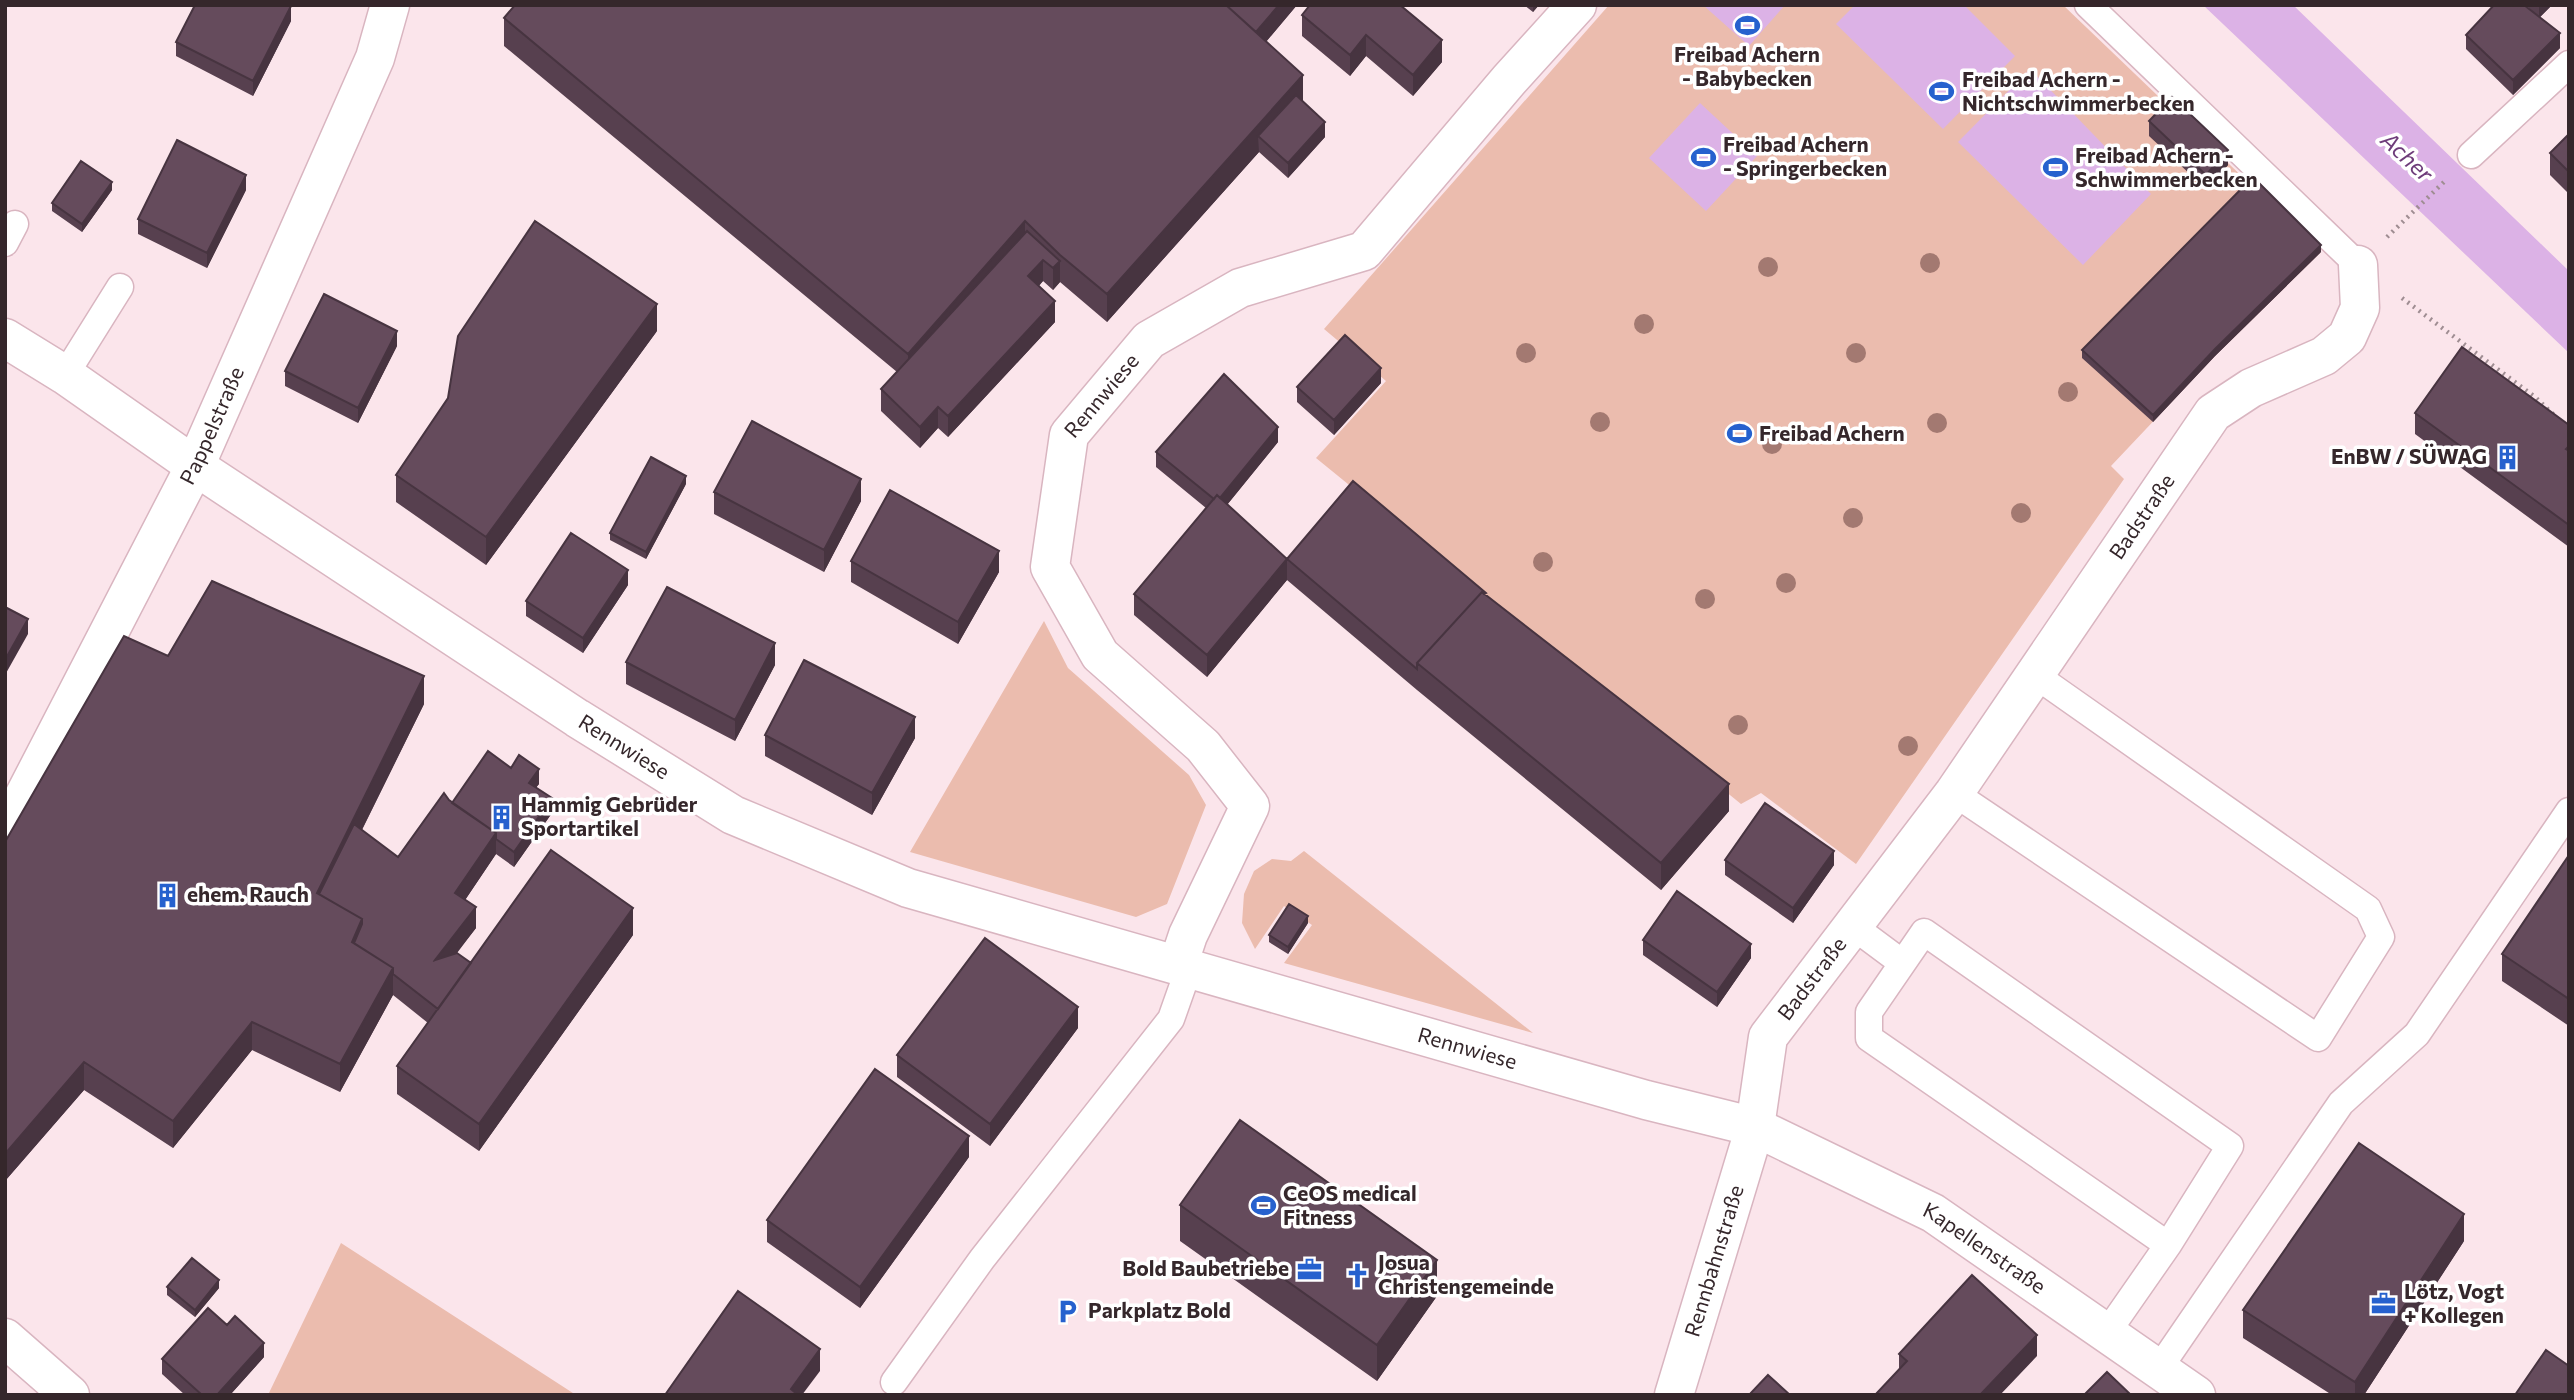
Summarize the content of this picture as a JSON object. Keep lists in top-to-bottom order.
{
  "streets": {
    "street": [
      "Rennwiese",
      "Pappelstraße",
      "Badstraße",
      "Kapellenstraße",
      "Rennbahnstraße"
    ]
  },
  "crossings": [
    ["Rennwiese", "Pappelstraße"],
    ["Rennwiese", "Badstraße"],
    ["Rennwiese", "Kapellenstraße"],
    ["Rennwiese", "Rennbahnstraße"],
    ["Badstraße", "Kapellenstraße"],
    ["Badstraße", "Rennbahnstraße"],
    ["Kapellenstraße", "Rennbahnstraße"]
  ],
  "water": ["Acher"],
  "places": {
    "sports": [
      "Freibad Achern - Babybecken",
      "Freibad Achern - Nichtschwimmerbecken",
      "Freibad Achern - Springerbecken",
      "Freibad Achern - Schwimmerbecken",
      "Freibad Achern",
      "CeOS medical Fitness"
    ],
    "building": ["EnBW / SÜWAG", "Hammig Gebrüder Sportartikel", "ehem. Rauch"],
    "office": ["Bold Baubetriebe", "Lötz, Vogt + Kollegen"],
    "church": ["Josua Christengemeinde"],
    "parking": ["Parkplatz Bold"]
  }
}
